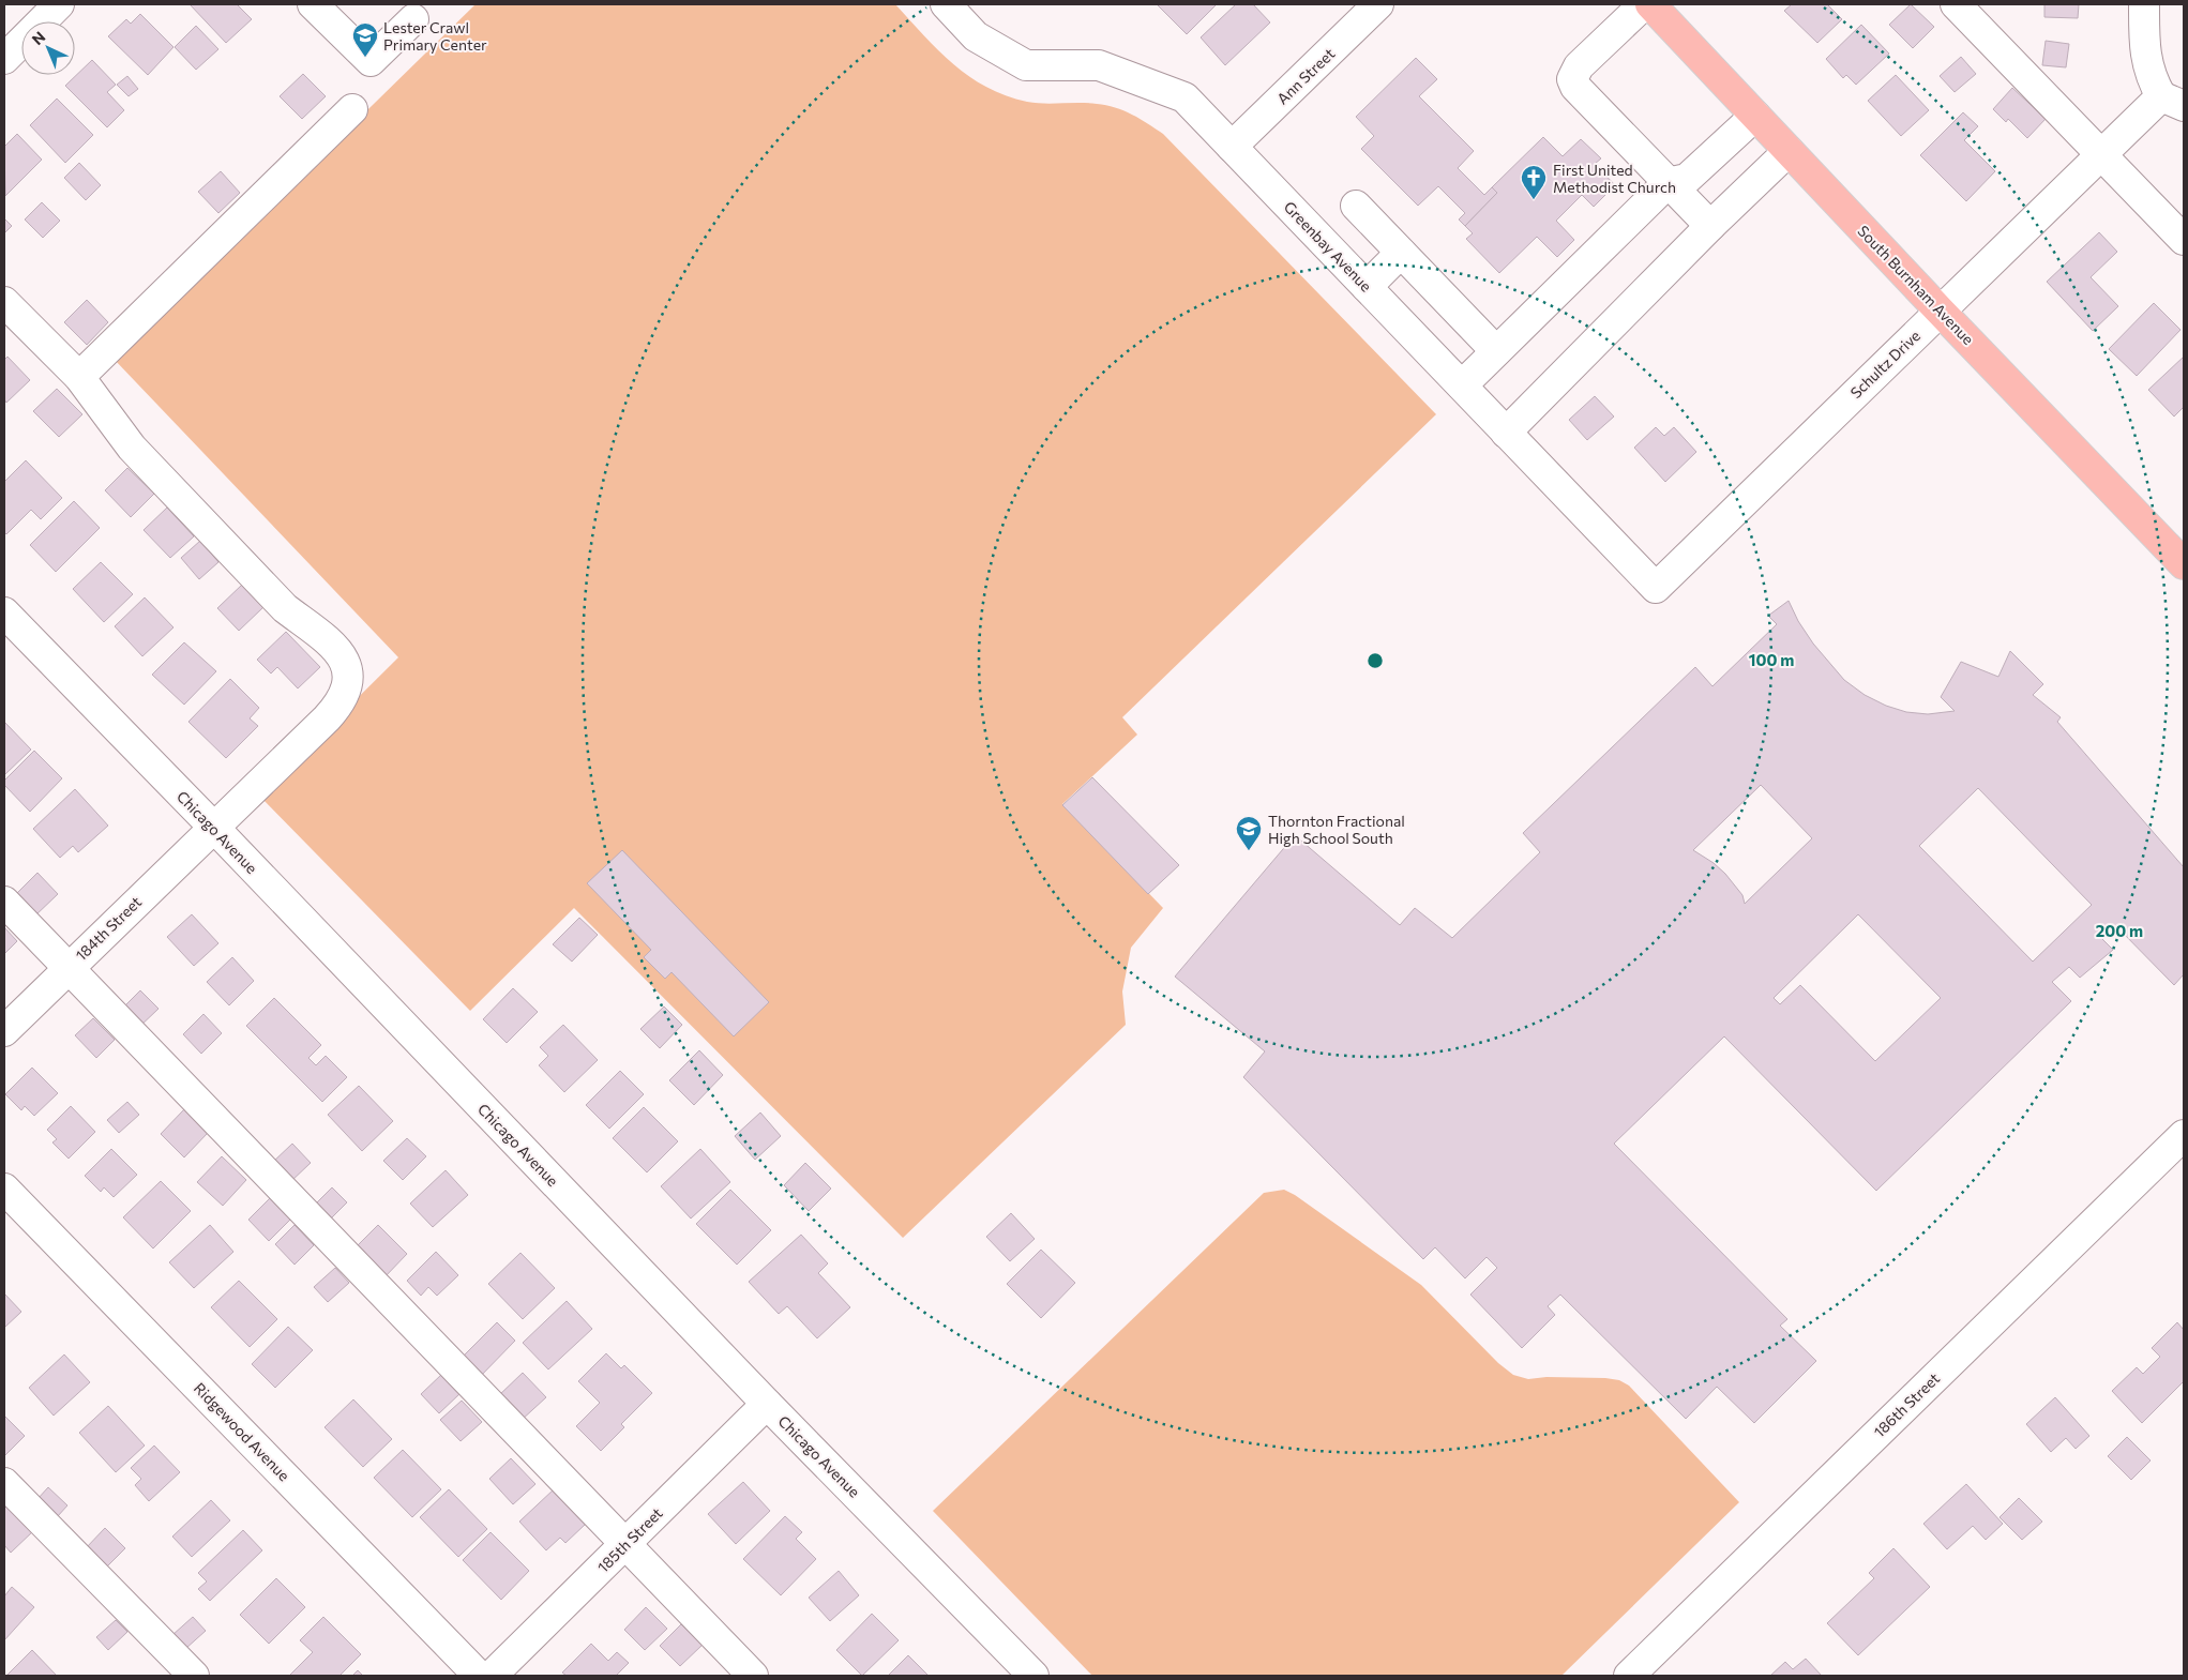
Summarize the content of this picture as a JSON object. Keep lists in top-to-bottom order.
{
  "streets": {
    "main road": ["South Burnham Avenue"],
    "street": [
      "Ann Street",
      "Greenbay Avenue",
      "Schultz Drive",
      "Chicago Avenue",
      "184th Street",
      "186th Street",
      "Ridgewood Avenue",
      "185th Street"
    ]
  },
  "crossings": [
    ["Ann Street", "Greenbay Avenue"],
    ["Greenbay Avenue", "Schultz Drive"],
    ["South Burnham Avenue", "Schultz Drive"],
    ["Chicago Avenue", "184th Street"],
    ["Chicago Avenue", "185th Street"]
  ],
  "places": {
    "school or university": ["Lester Crawl Primary Center", "Thornton Fractional High School South"],
    "church": ["First United Methodist Church"]
  },
  "north": "top left",
  "rings": ["100 m", "200 m"]
}
